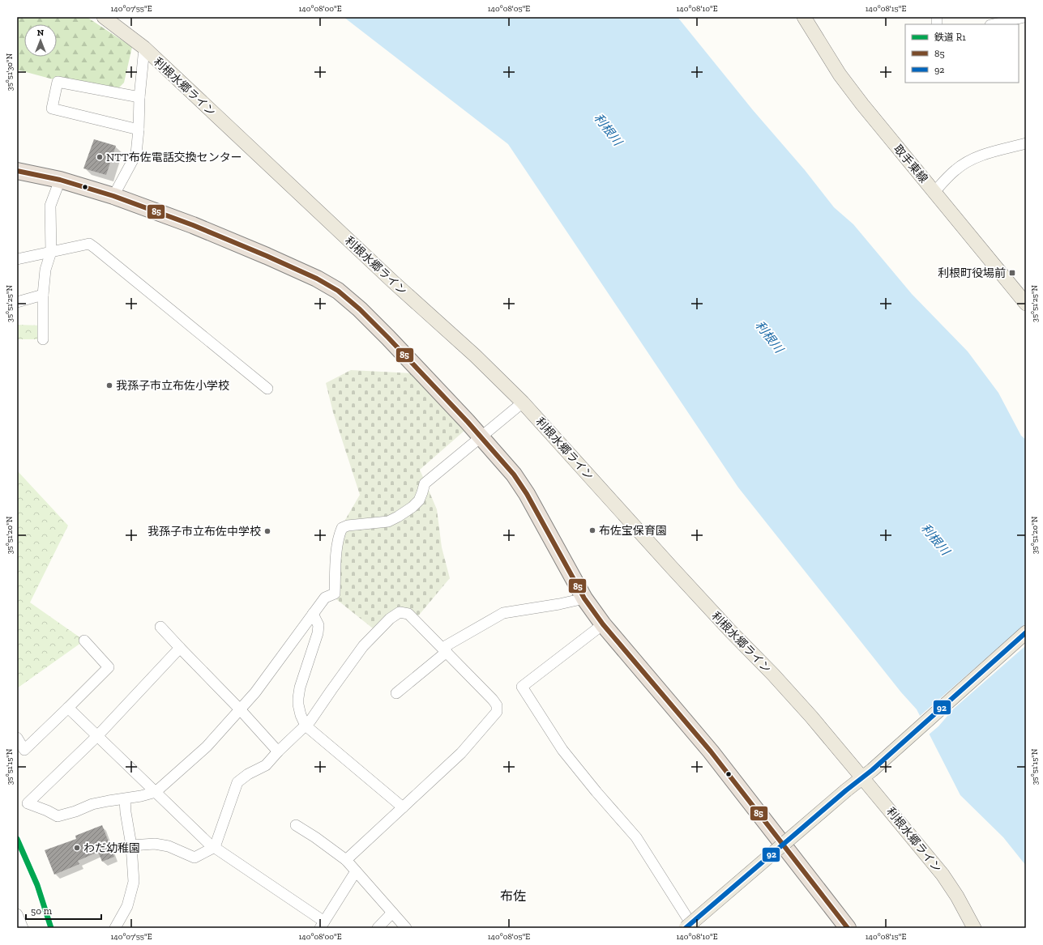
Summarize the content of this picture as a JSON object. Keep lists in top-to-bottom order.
{
  "streets": {
    "main road": ["利根水郷ライン", "取手東線"]
  },
  "districts": ["布佐"],
  "water": ["利根川"],
  "places": {
    "other": [
      "NTT布佐電話交換センター",
      "我孫子市立布佐小学校",
      "布佐宝保育園",
      "我孫子市立布佐中学校",
      "わだ幼稚園"
    ],
    "transit": ["利根町役場前"]
  },
  "lines": ["transit line 85", "transit line 92", "rail line R1"],
  "legend": ["鉄道 R1", "85", "92"],
  "scale_bar": "50 m",
  "north": "top",
  "coordinates": [
    "140°07'55\"E",
    "140°08'00\"E",
    "140°08'05\"E",
    "140°08'10\"E",
    "140°08'15\"E",
    "35°51'30\"N",
    "35°51'25\"N",
    "35°51'20\"N",
    "35°51'15\"N"
  ]
}
